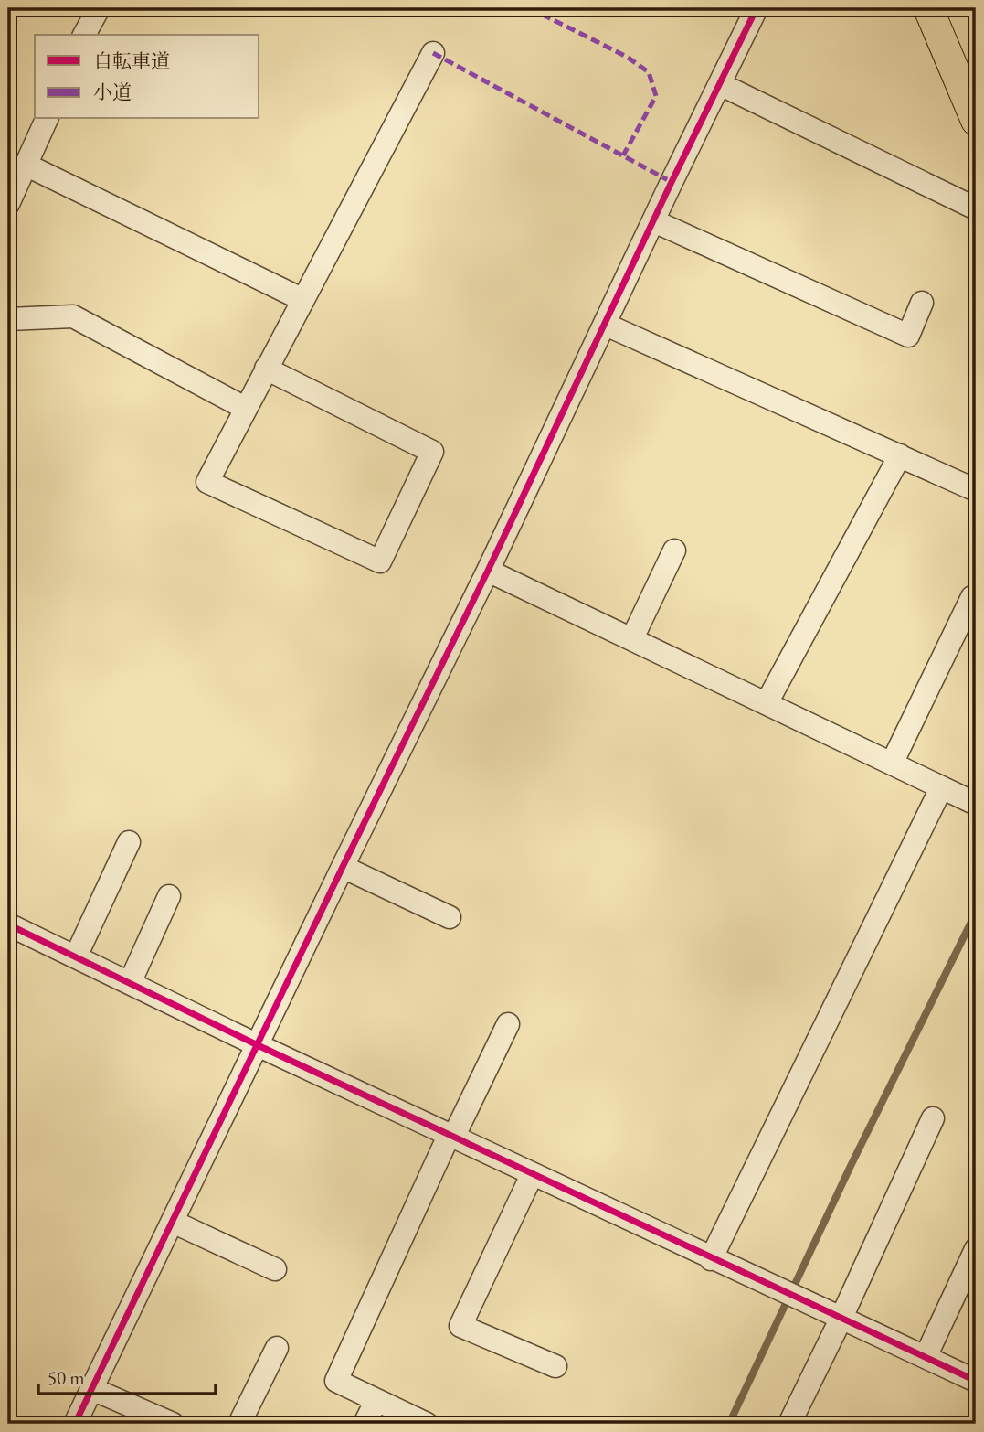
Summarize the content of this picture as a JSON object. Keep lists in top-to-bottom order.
{
  "legend": ["自転車道", "小道"],
  "scale_bar": "50 m"
}
